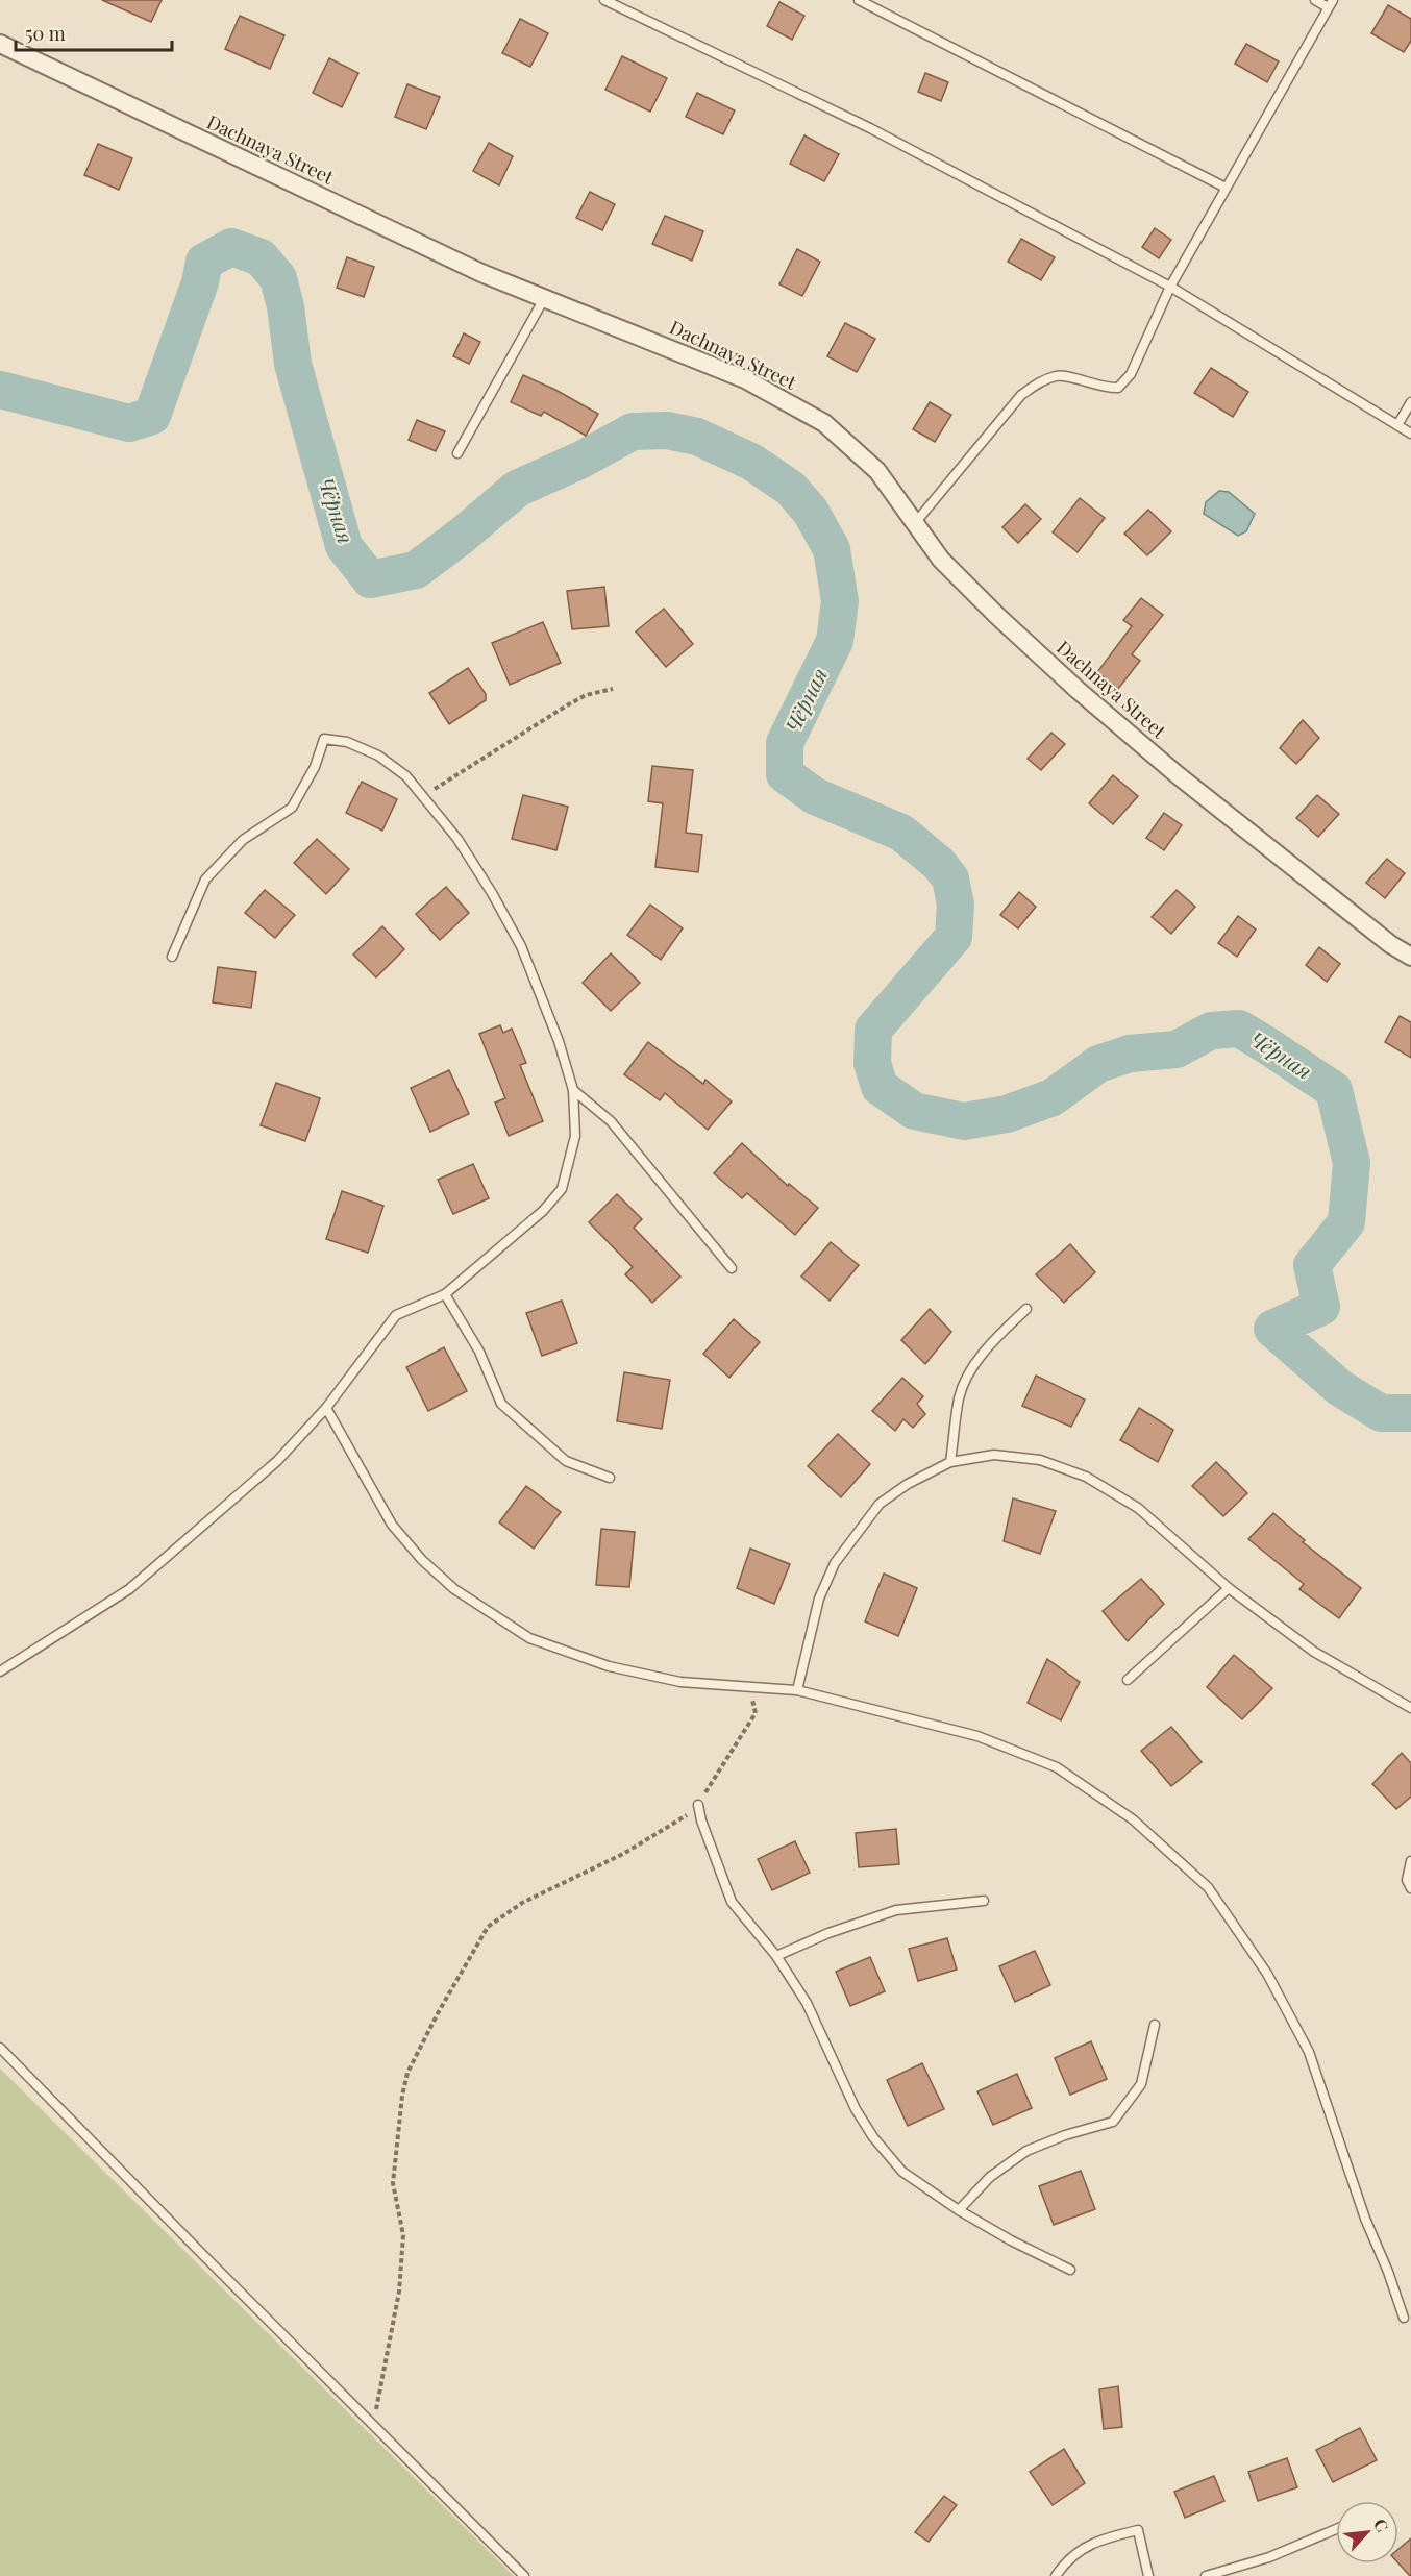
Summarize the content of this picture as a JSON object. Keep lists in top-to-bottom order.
{
  "streets": {
    "street": ["Dachnaya Street"]
  },
  "water": ["Чёрная"],
  "scale_bar": "50 m",
  "north": "top right"
}
